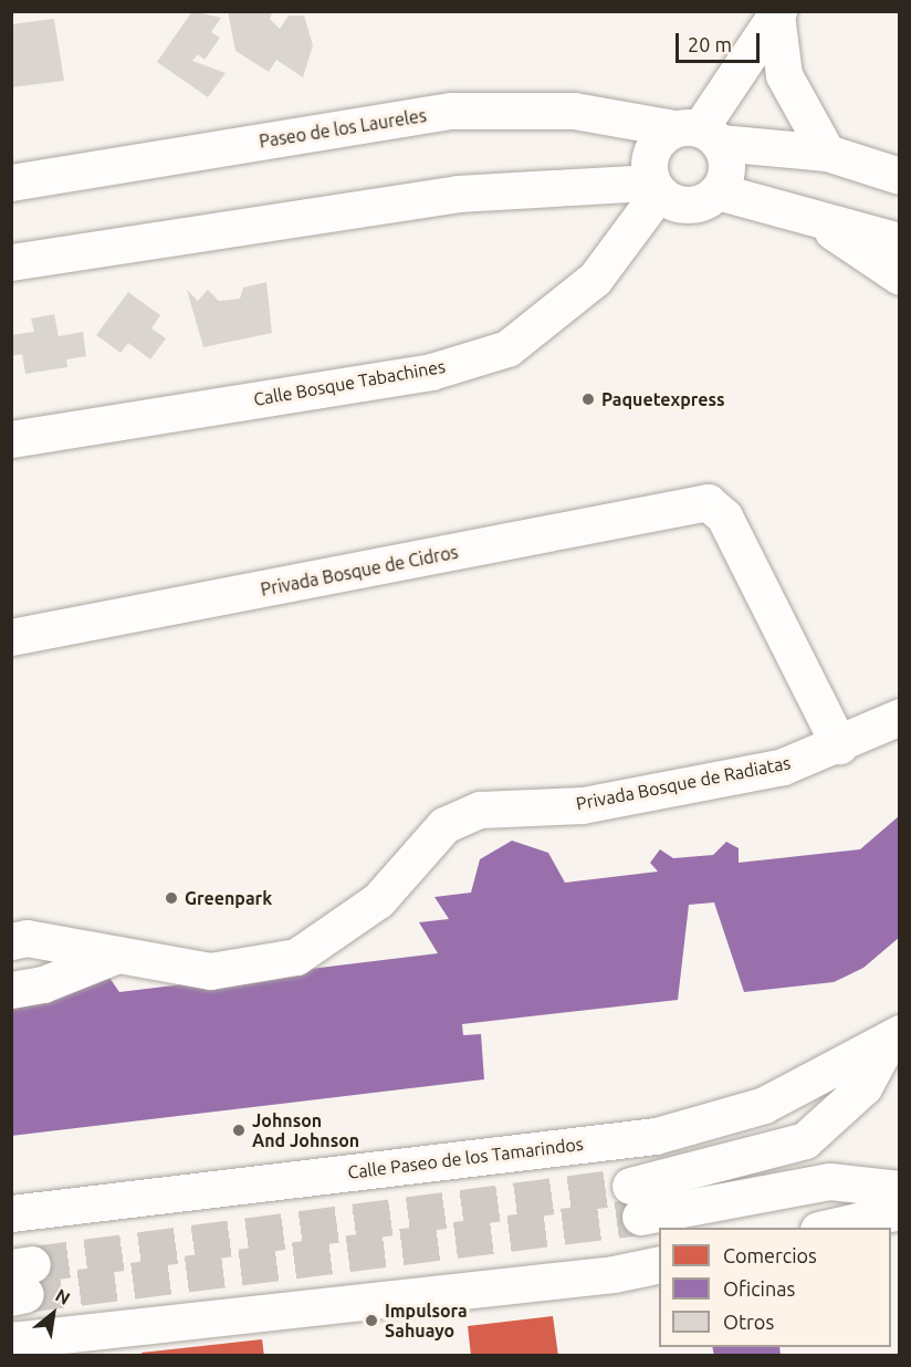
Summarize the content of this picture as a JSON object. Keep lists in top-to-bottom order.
{
  "streets": {
    "street": [
      "Paseo de los Laureles",
      "Calle Bosque Tabachines",
      "Privada Bosque de Cidros",
      "Privada Bosque de Radiatas",
      "Calle Paseo de los Tamarindos"
    ]
  },
  "crossings": [
    ["Paseo de los Laureles", "Calle Bosque Tabachines"],
    ["Privada Bosque de Cidros", "Privada Bosque de Radiatas"]
  ],
  "places": [
    "Paquetexpress",
    "Greenpark",
    "Johnson And Johnson",
    "Impulsora Sahuayo"
  ],
  "legend": ["Comercios", "Oficinas", "Otros"],
  "scale_bar": "20 m",
  "north": "top right"
}
